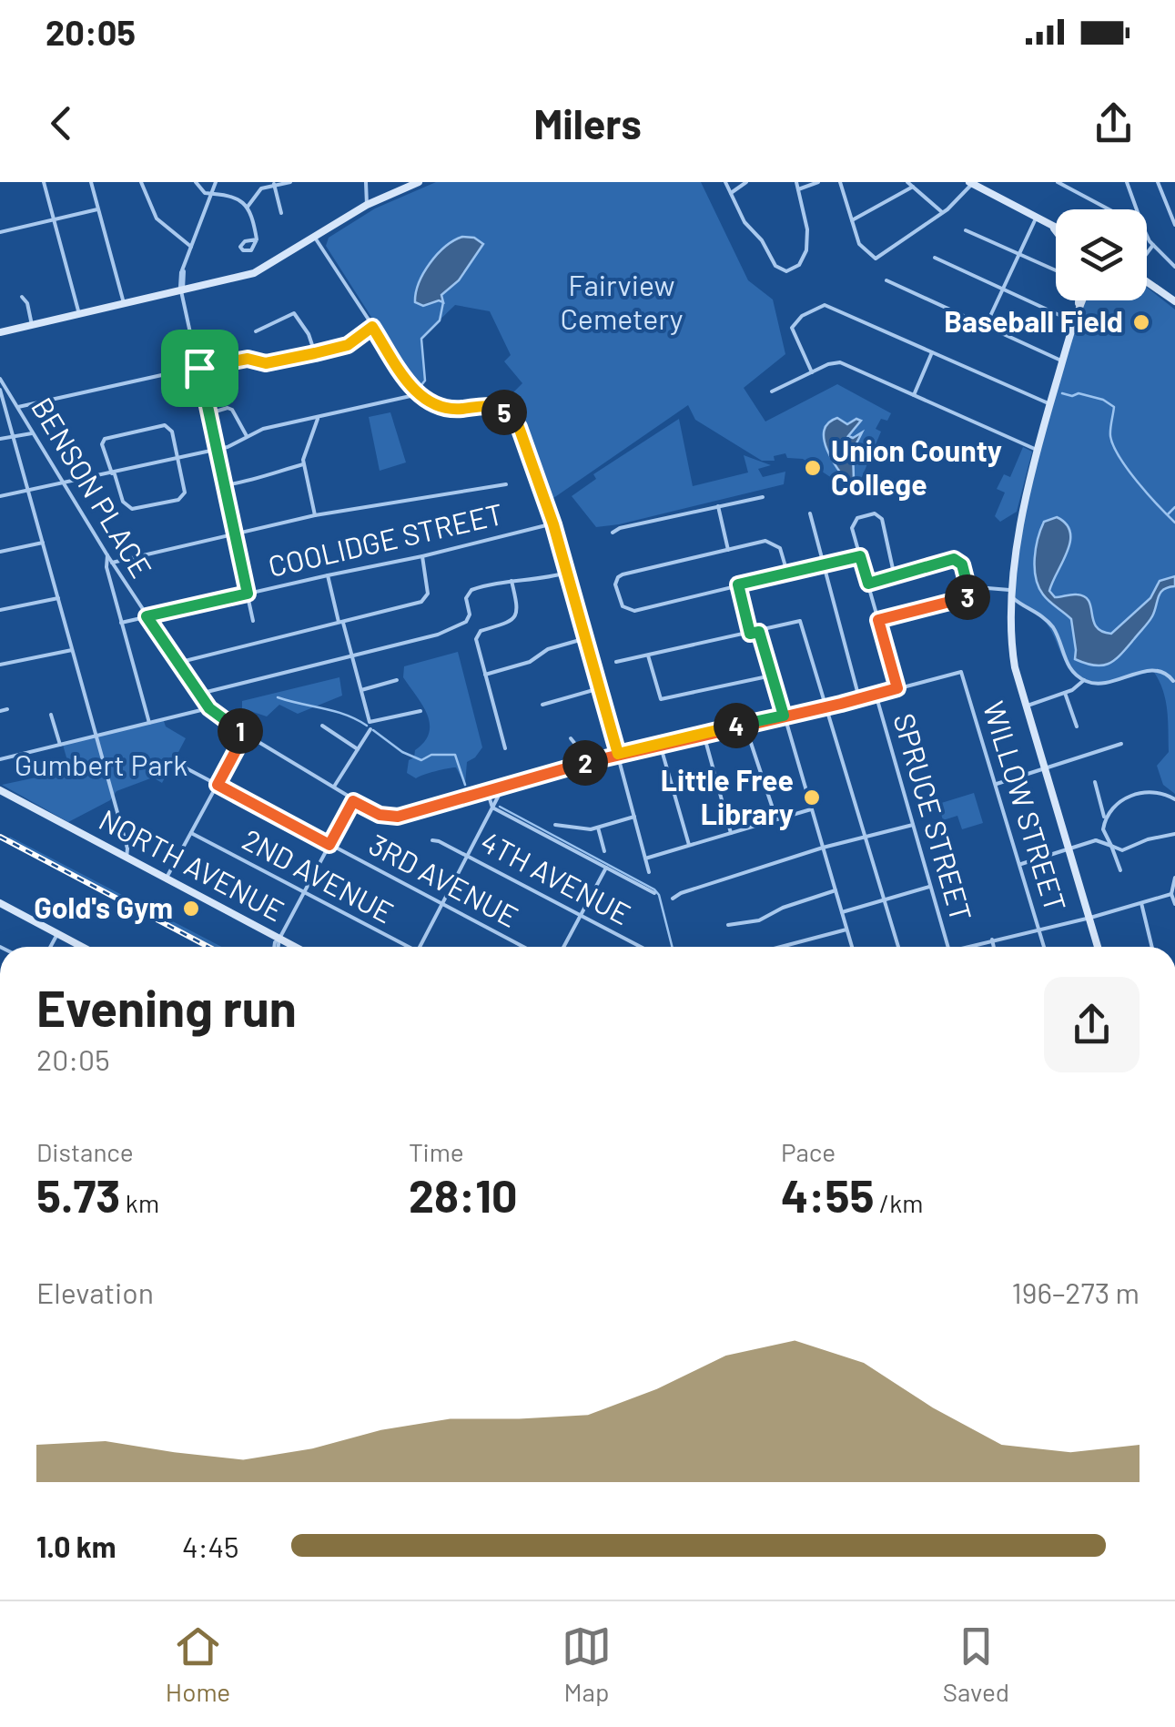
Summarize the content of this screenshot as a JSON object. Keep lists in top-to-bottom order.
{
  "streets": {
    "street": [
      "BENSON PLACE",
      "COOLIDGE STREET",
      "WILLOW STREET",
      "SPRUCE STREET",
      "NORTH AVENUE",
      "2ND AVENUE",
      "4TH AVENUE",
      "3RD AVENUE"
    ]
  },
  "crossings": [
    ["BENSON PLACE", "COOLIDGE STREET"]
  ],
  "parks": ["Fairview Cemetery", "Gumbert Park"],
  "places": [
    "Baseball Field",
    "Union County College",
    "Little Free Library",
    "Gold's Gym"
  ],
  "page": {
    "status": "20:05",
    "header": "Milers",
    "pins": [
      "5",
      "3",
      "4",
      "1",
      "2"
    ],
    "heading": ["Evening run", "20:05"],
    "stats": [
      ["Distance", "5.73 km"],
      ["Time", "28:10"],
      ["Pace", "4:55 /km"]
    ],
    "chart": ["Elevation", "196–273 m"],
    "list": [
      {
        "name": "1.0 km",
        "note": "4:45"
      }
    ],
    "tabs": ["Home", "Map", "Saved"]
  }
}
